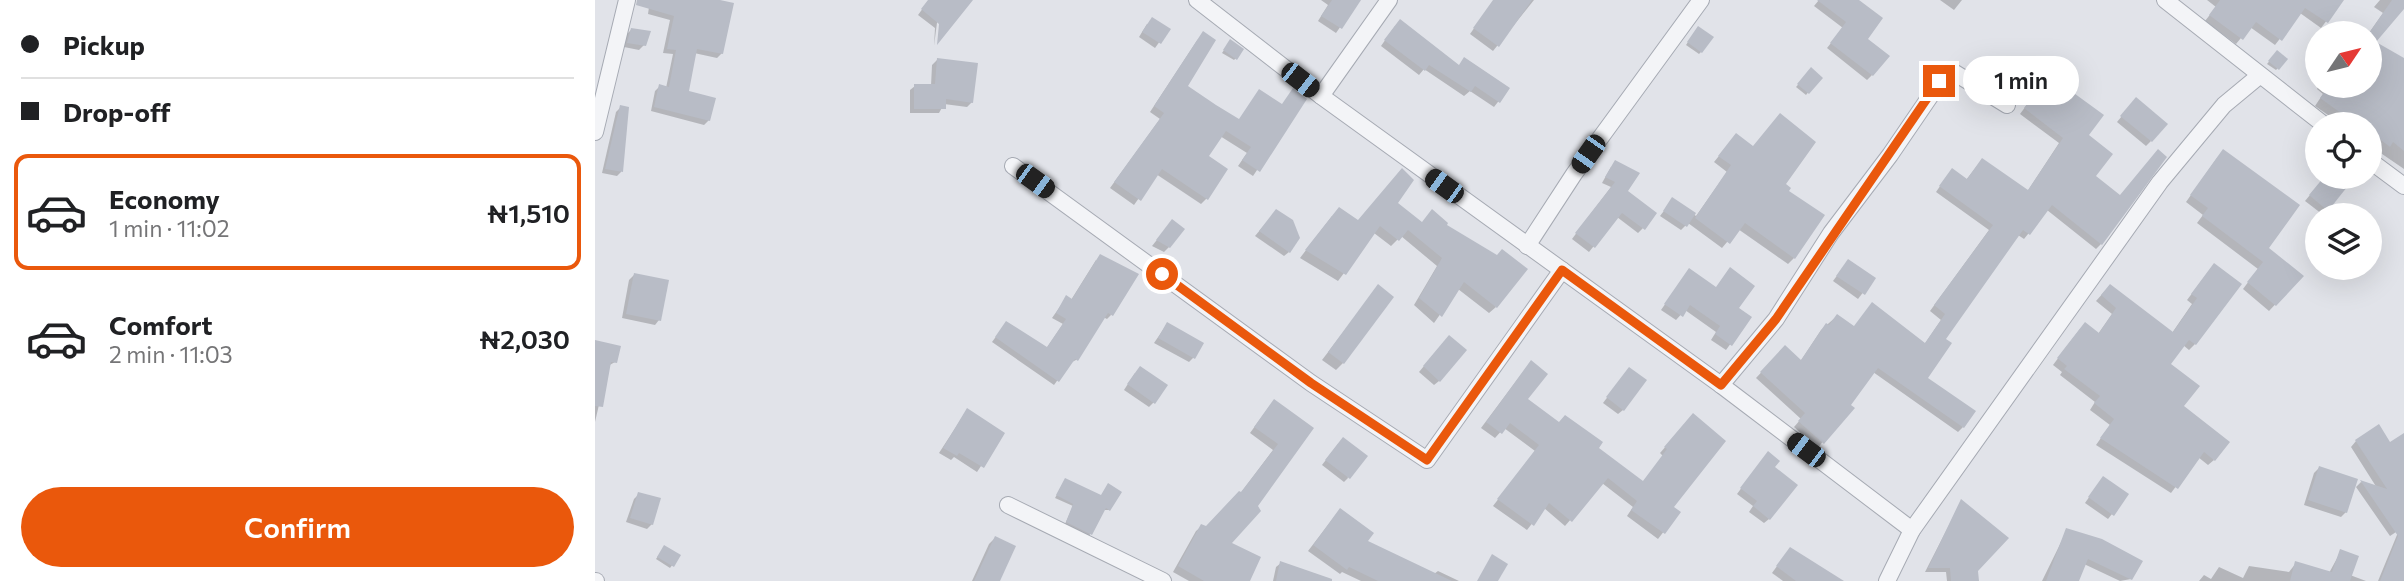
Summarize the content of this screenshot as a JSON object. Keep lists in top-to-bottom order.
{
  "north": "top right",
  "page": {
    "banner": ["Pickup", "Drop-off"],
    "bubble": "1 min",
    "list": [
      {
        "name": "Economy",
        "note": "1 min · 11:02",
        "value": "₦1,510"
      },
      {
        "name": "Comfort",
        "note": "2 min · 11:03",
        "value": "₦2,030"
      }
    ],
    "buttons": "Confirm"
  }
}
